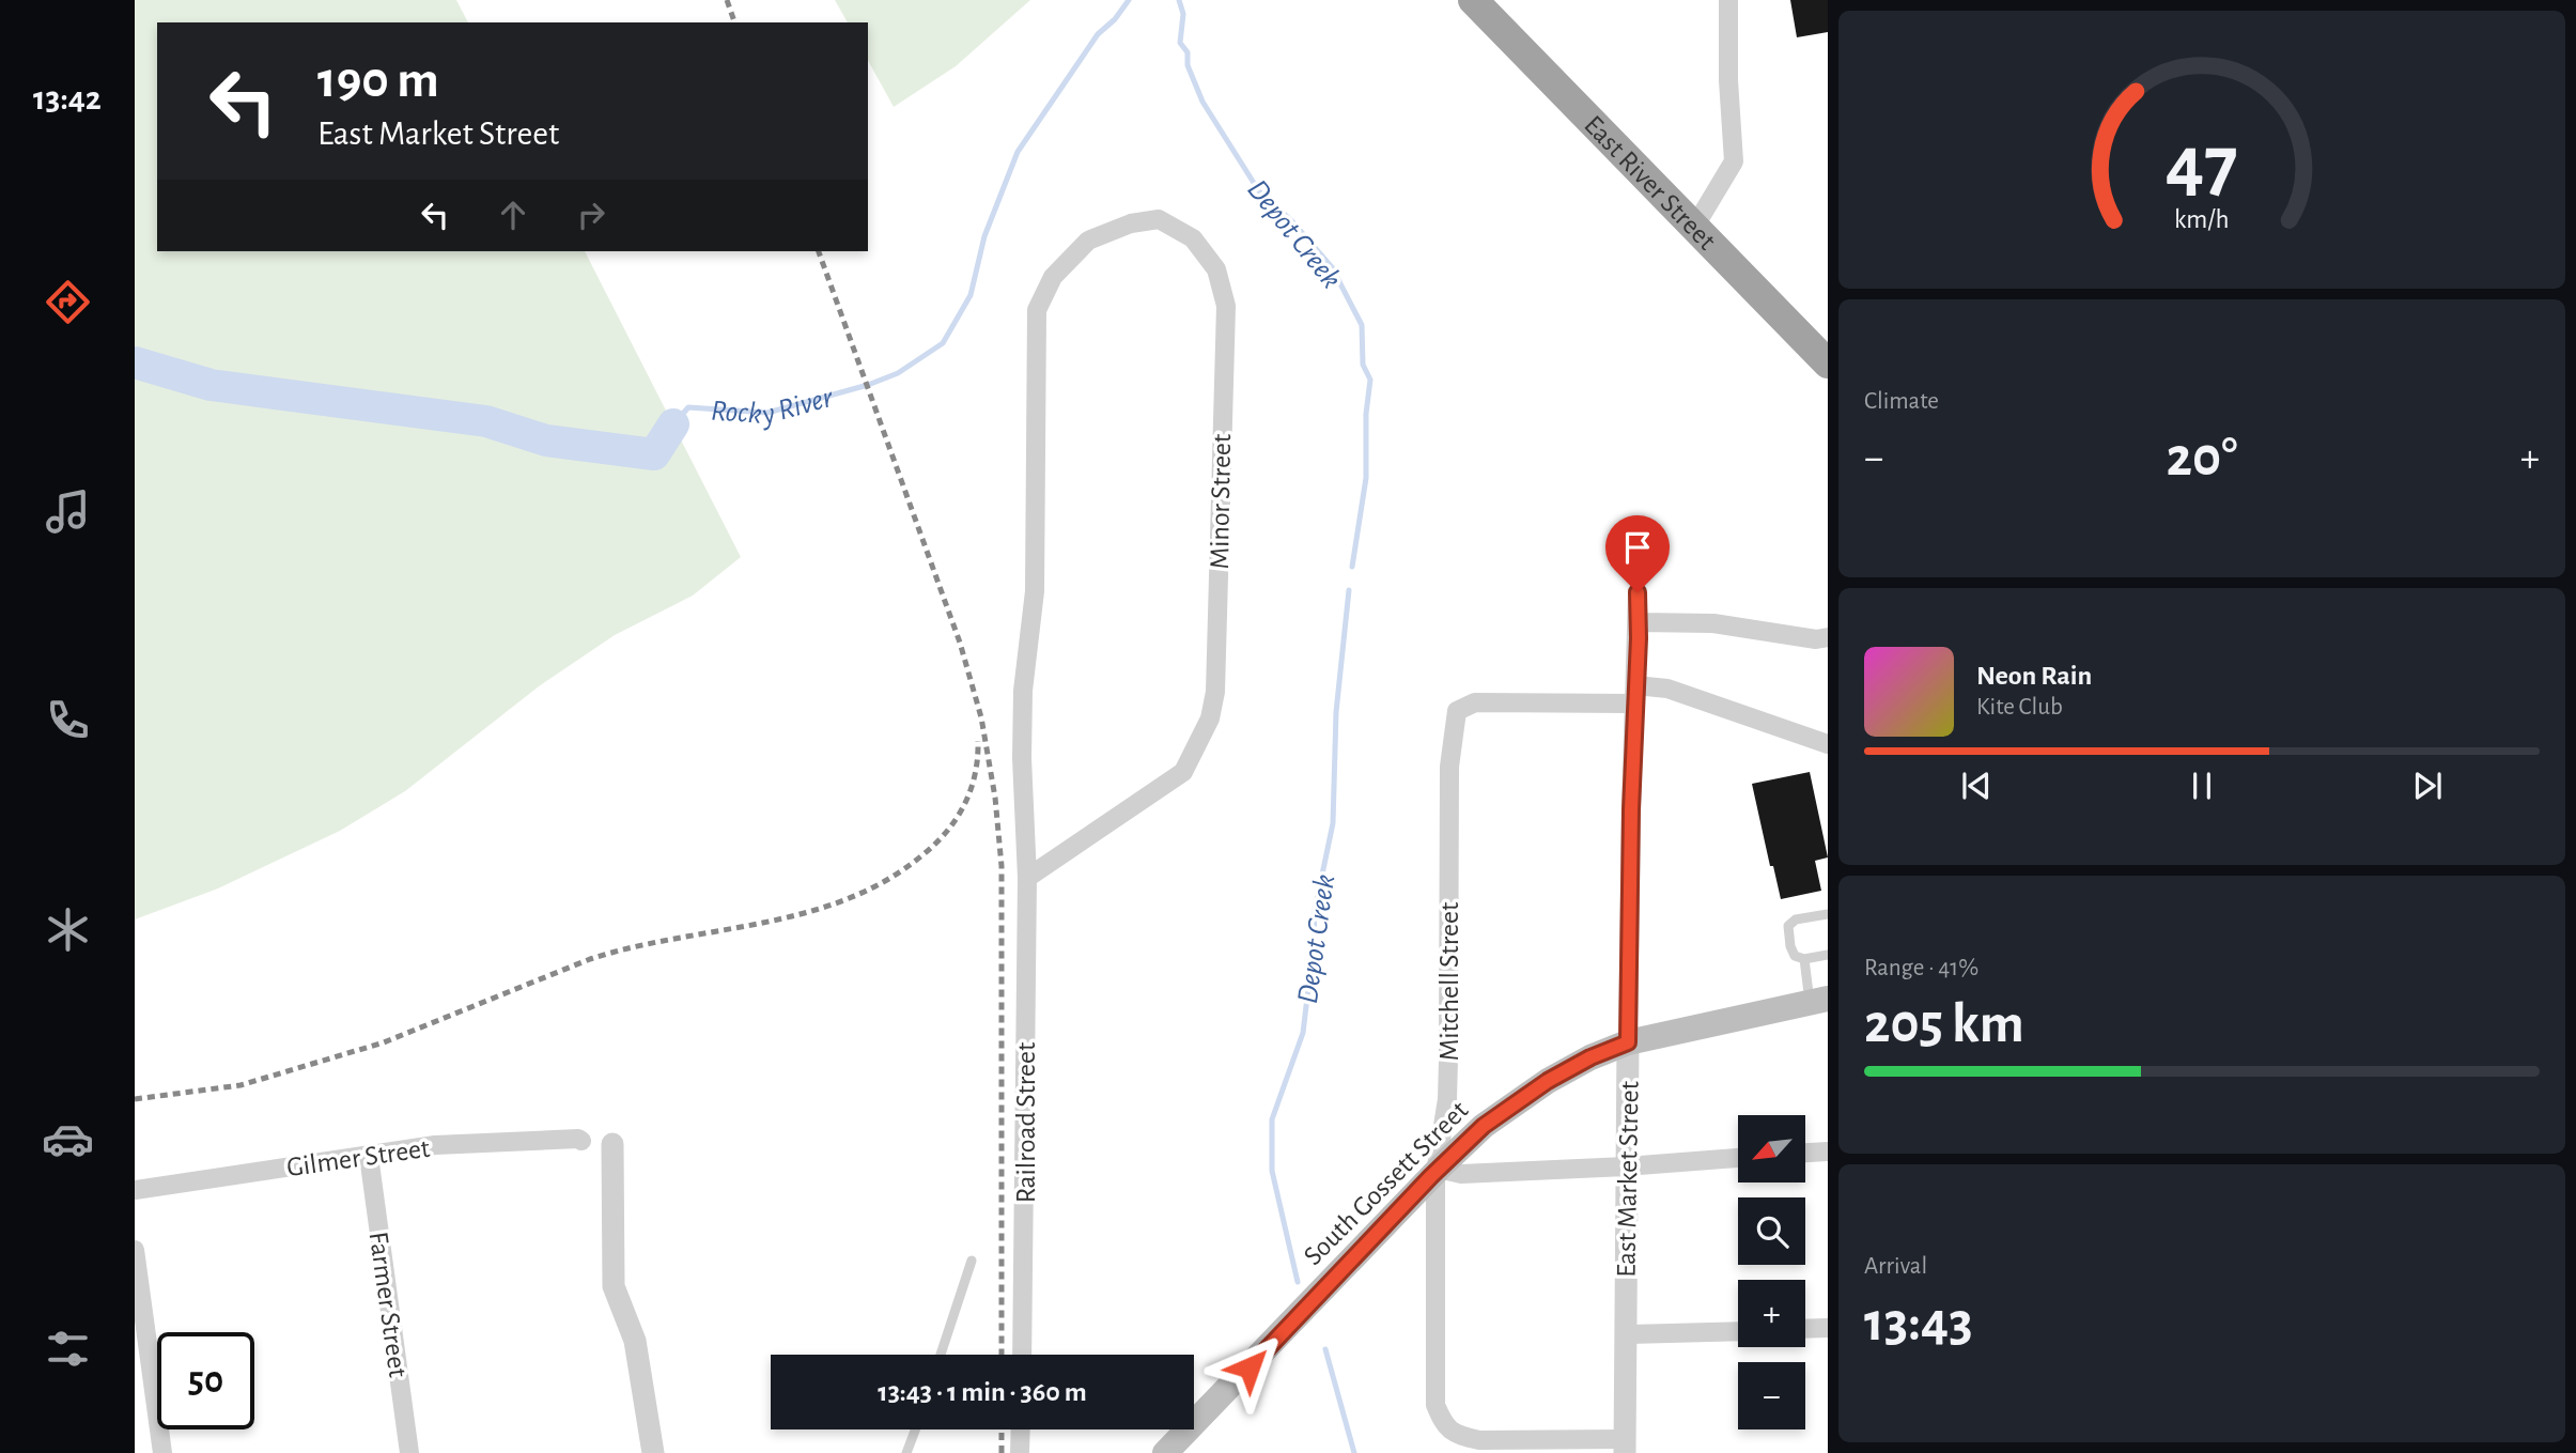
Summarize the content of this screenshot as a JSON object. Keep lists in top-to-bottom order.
{
  "streets": {
    "highway": ["East River Street"],
    "main road": ["South Gossett Street"],
    "street": [
      "Minor Street",
      "Mitchell Street",
      "Railroad Street",
      "Gilmer Street",
      "East Market Street",
      "Farmer Street"
    ]
  },
  "crossings": [
    ["Minor Street", "Railroad Street"],
    ["Mitchell Street", "East Market Street"],
    ["Mitchell Street", "South Gossett Street"],
    ["Gilmer Street", "Farmer Street"],
    ["East Market Street", "South Gossett Street"]
  ],
  "water": ["Depot Creek", "Rocky River"],
  "north": "bottom left",
  "page": {
    "tabs": "13:42",
    "turn": ["190 m", "East Market Street"],
    "tile": [
      "Climate",
      ["Range · 41%", "205 km"],
      ["Arrival", "13:43"]
    ],
    "heat": ["−", "20°", "+"],
    "song": ["Neon Rain", "Kite Club"],
    "map_buttons": ["+", "−"],
    "limit": "50",
    "trip": "13:43 · 1 min · 360 m",
    "gauge": ["47", "km/h"]
  }
}
